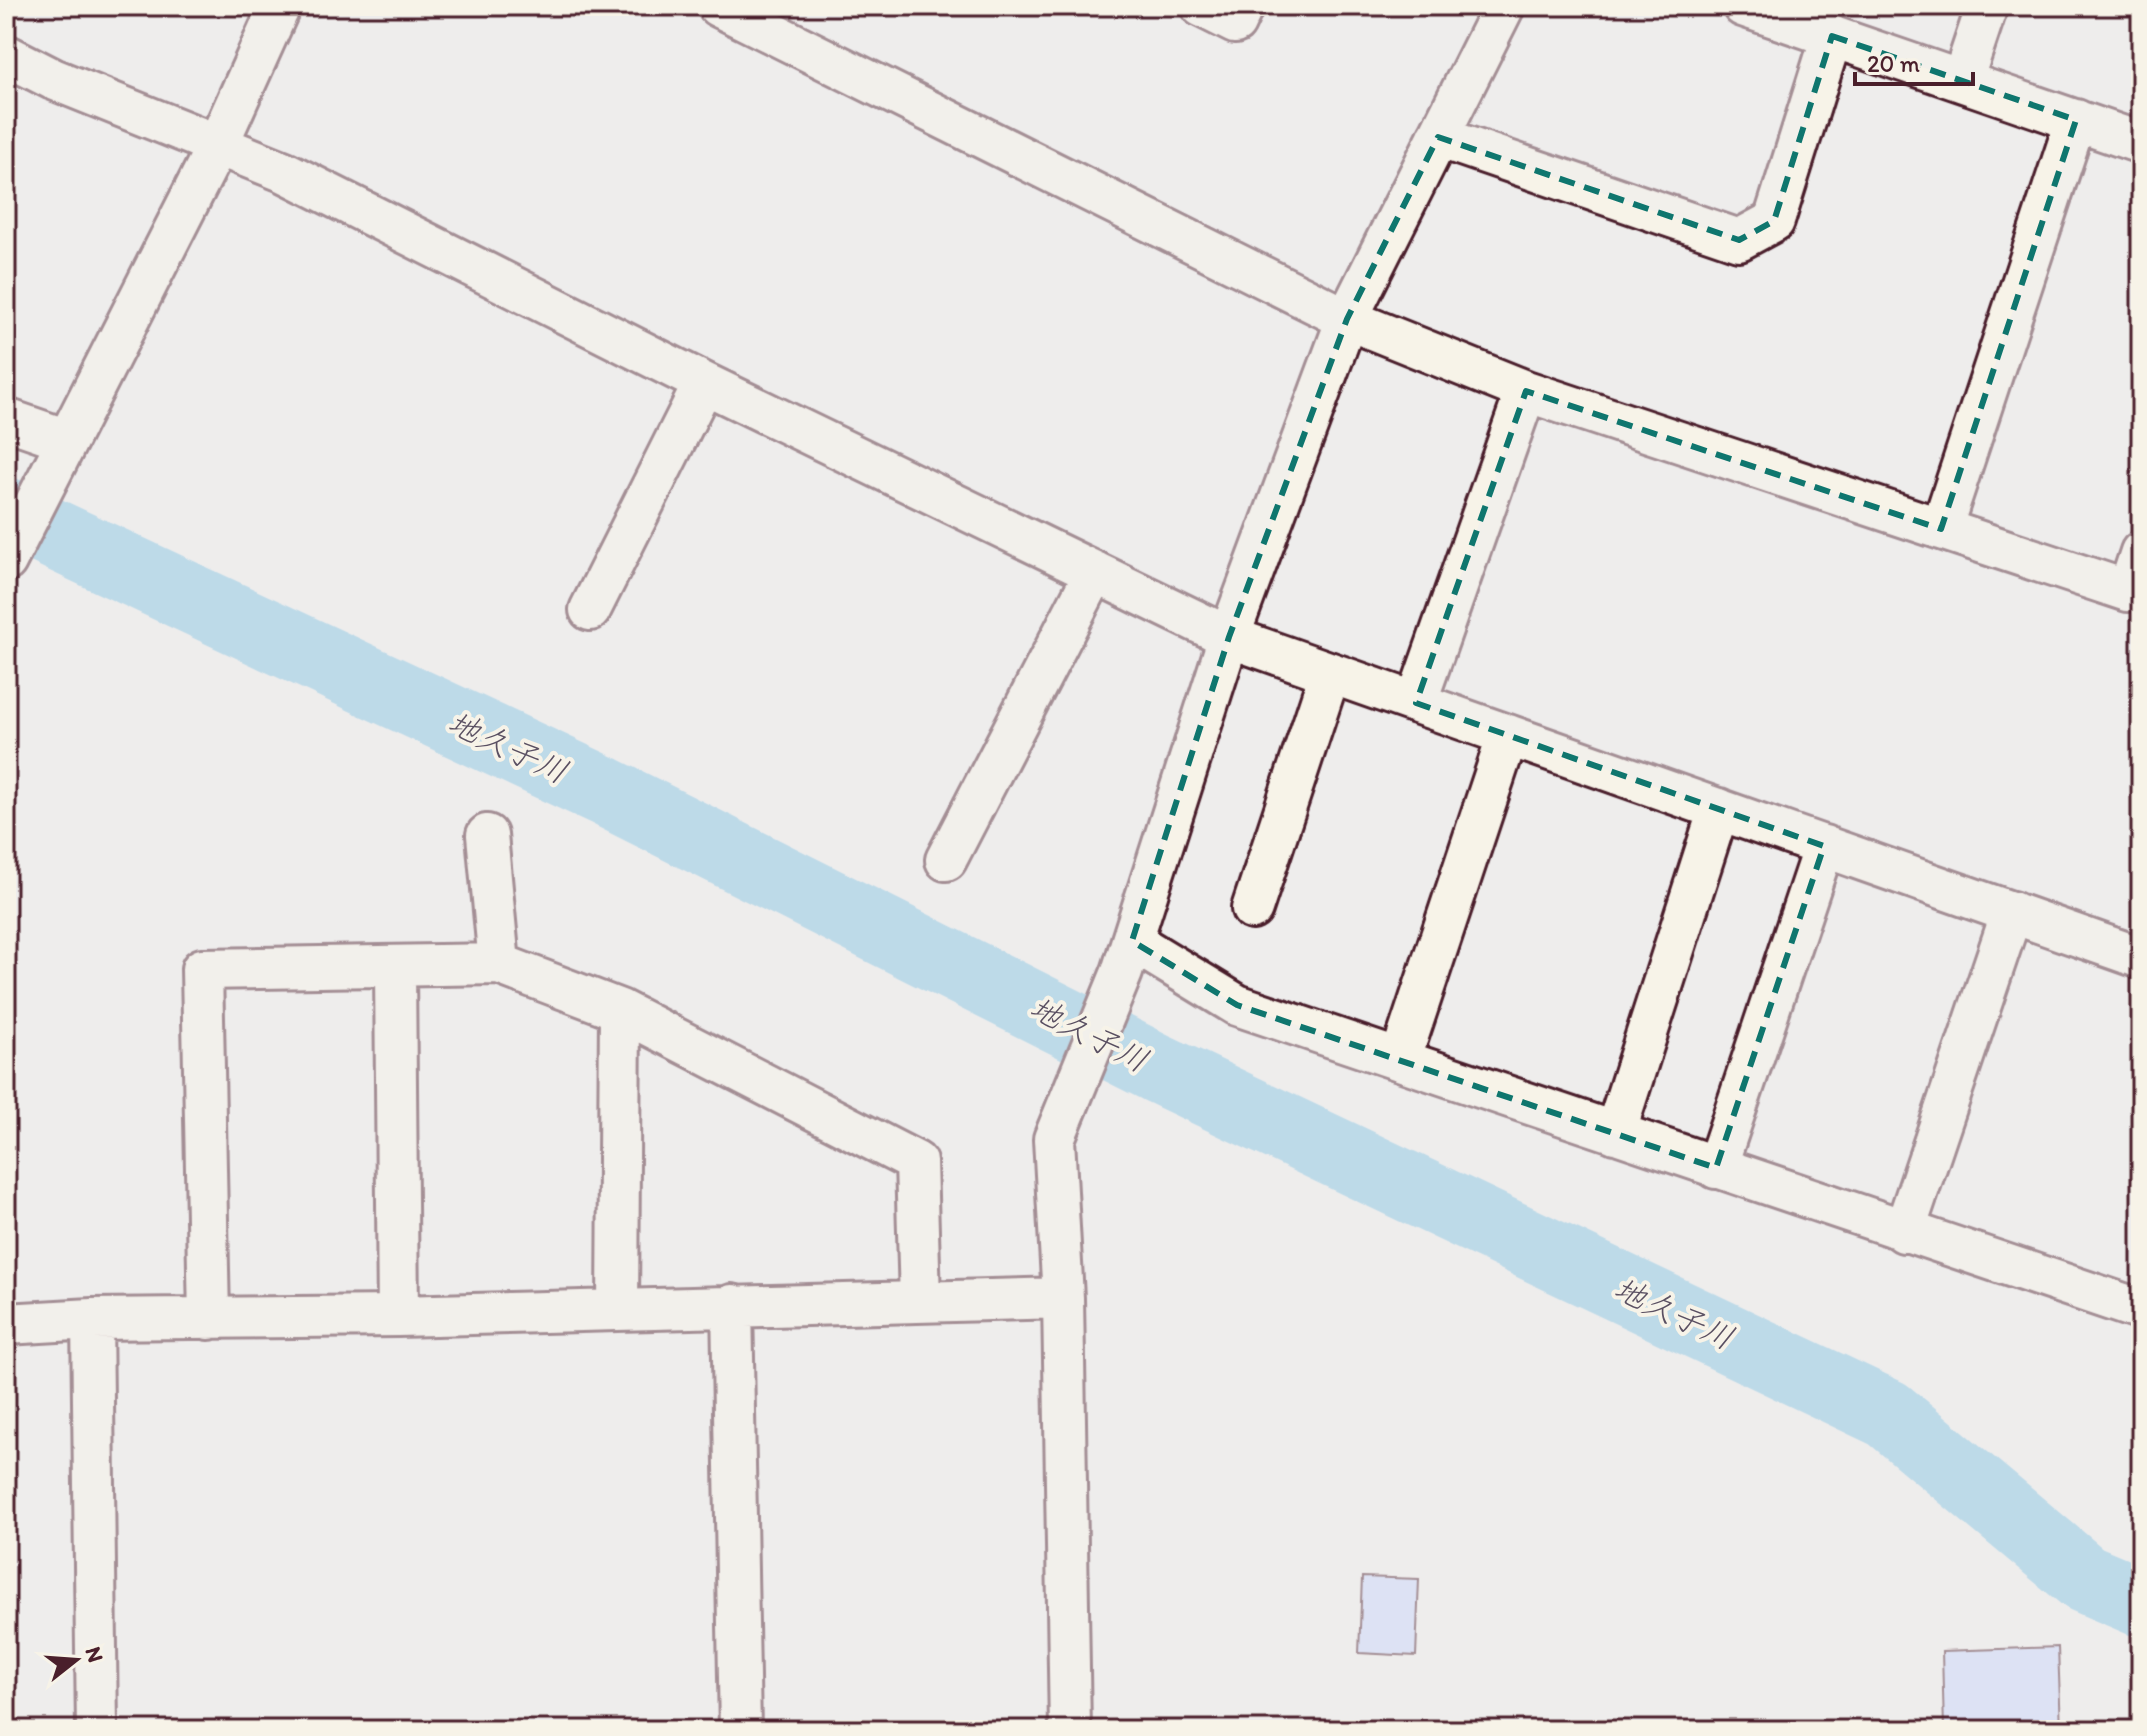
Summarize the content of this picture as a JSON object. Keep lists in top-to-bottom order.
{
  "water": ["地久子川"],
  "scale_bar": "20 m",
  "north": "right"
}
